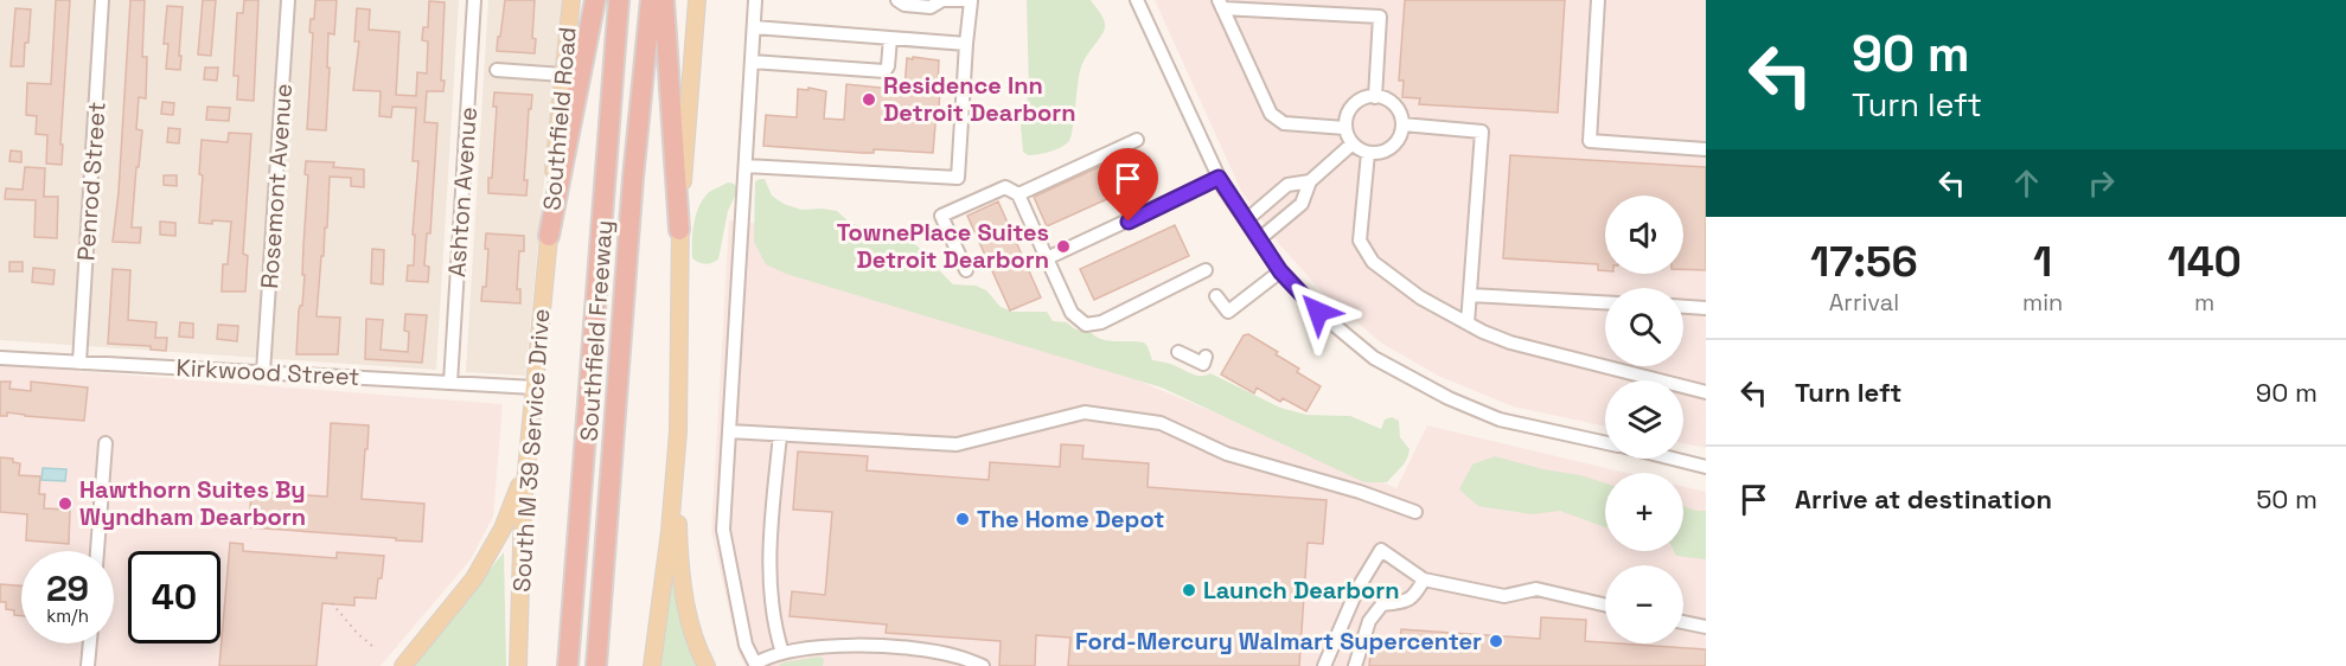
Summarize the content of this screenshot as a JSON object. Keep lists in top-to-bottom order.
{
  "streets": {
    "highway": ["Southfield Freeway"],
    "main road": ["Southfield Road", "South M 39 Service Drive"],
    "street": [
      "Penrod Street",
      "Rosemont Avenue",
      "Ashton Avenue",
      "Kirkwood Street"
    ]
  },
  "crossings": [
    ["Southfield Road", "South M 39 Service Drive"],
    ["Penrod Street", "Kirkwood Street"],
    ["Rosemont Avenue", "Kirkwood Street"],
    ["Ashton Avenue", "Kirkwood Street"],
    ["Kirkwood Street", "South M 39 Service Drive"]
  ],
  "places": [
    "Residence Inn Detroit Dearborn",
    "TownePlace Suites Detroit Dearborn",
    "Hawthorn Suites By Wyndham Dearborn",
    "The Home Depot",
    "Launch Dearborn",
    "Ford-Mercury Walmart Supercenter"
  ],
  "page": {
    "turn": ["90 m", "Turn left"],
    "map_buttons": ["+", "−"],
    "eta": [
      "17:56",
      "Arrival",
      "1",
      "min",
      "140",
      "m"
    ],
    "list": [
      {
        "name": "Turn left",
        "value": "90 m"
      },
      {
        "name": "Arrive at destination",
        "value": "50 m"
      }
    ],
    "speed": "29 km/h",
    "limit": "40"
  }
}
